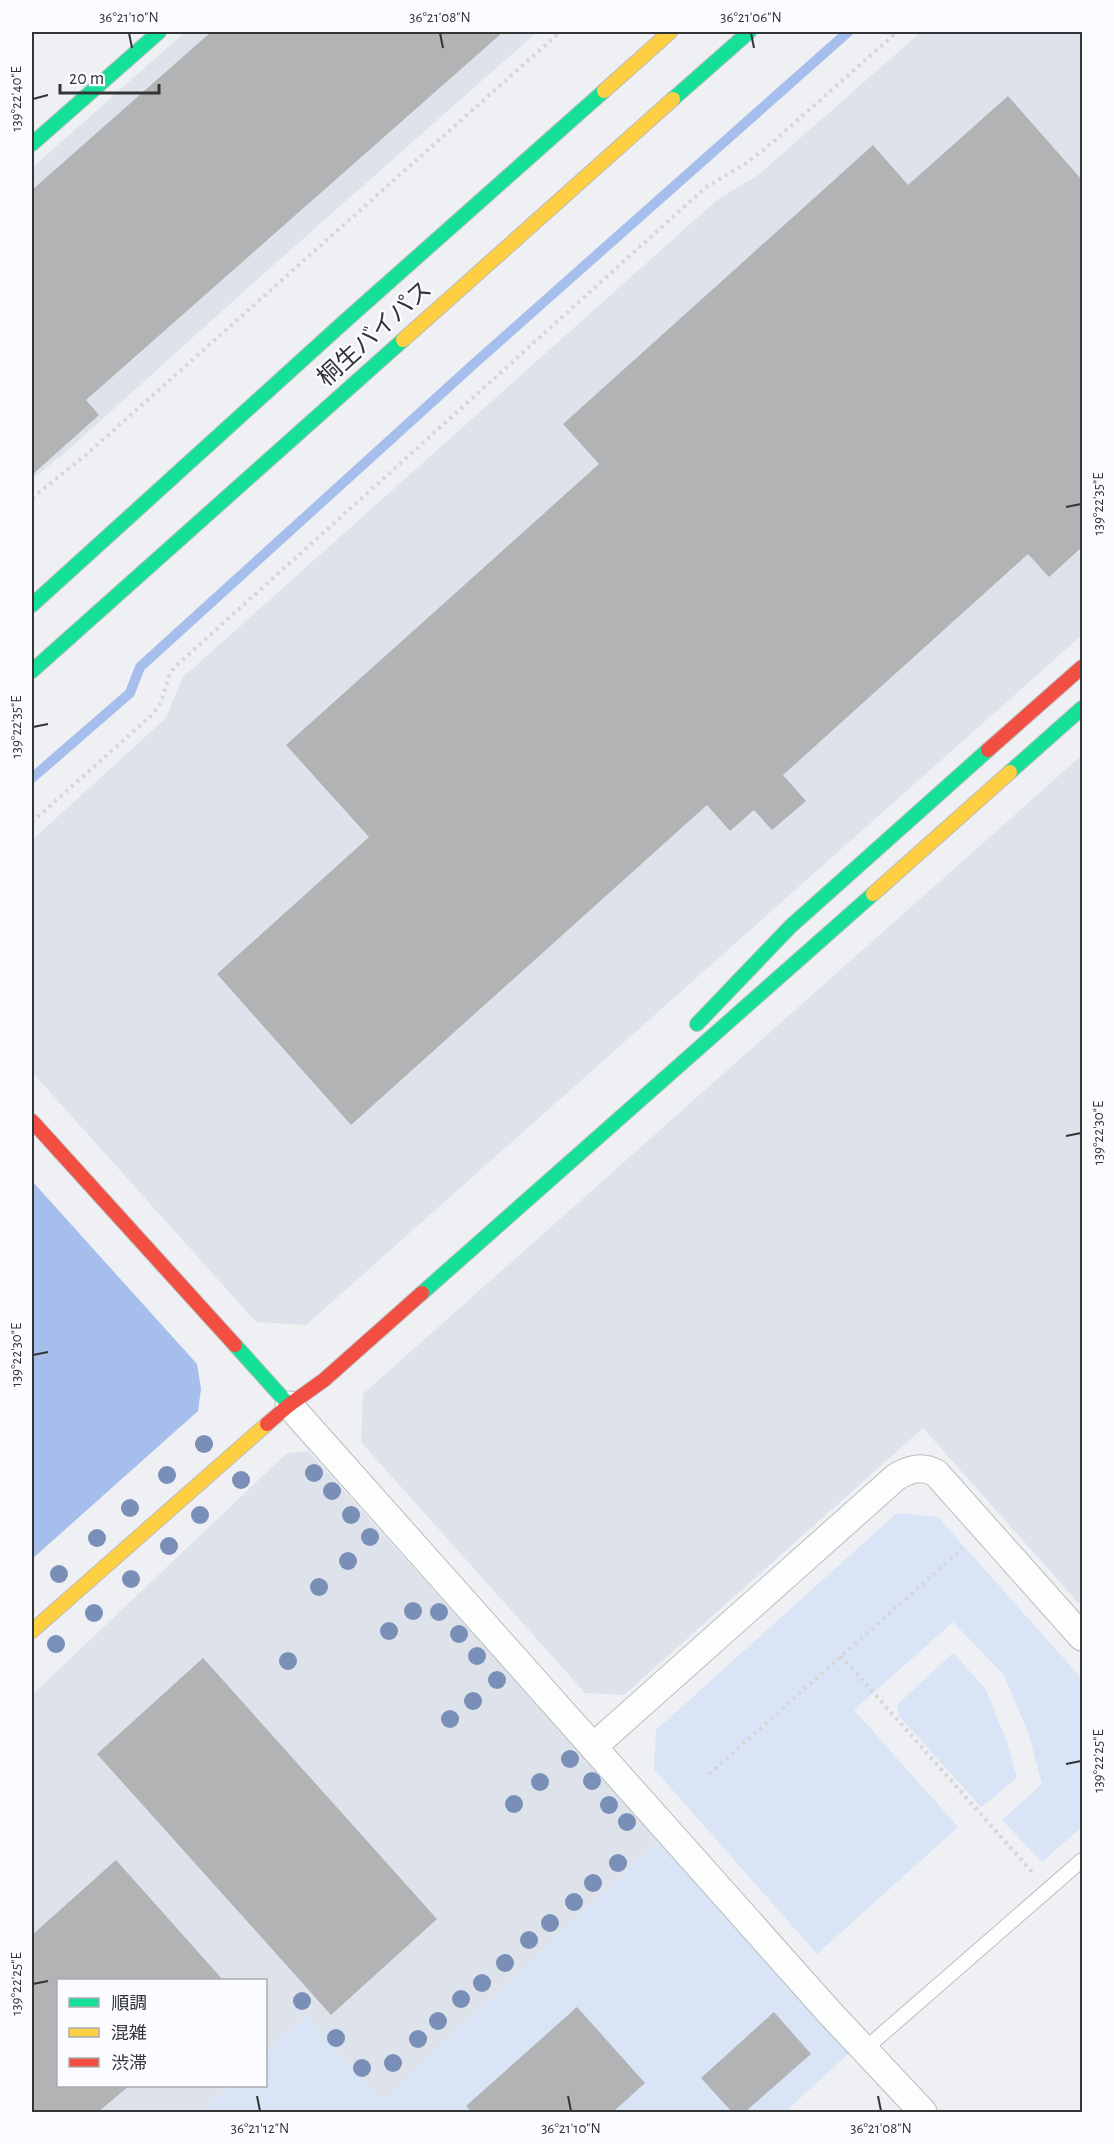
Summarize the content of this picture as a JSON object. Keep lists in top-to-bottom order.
{
  "streets": {
    "main road": ["桐生バイパス"]
  },
  "legend": ["順調", "混雑", "渋滞"],
  "scale_bar": "20 m",
  "coordinates": [
    "36°21'10\"N",
    "36°21'08\"N",
    "36°21'06\"N",
    "139°22'40\"E",
    "139°22'35\"E",
    "139°22'30\"E",
    "139°22'25\"E",
    "36°21'12\"N"
  ]
}
